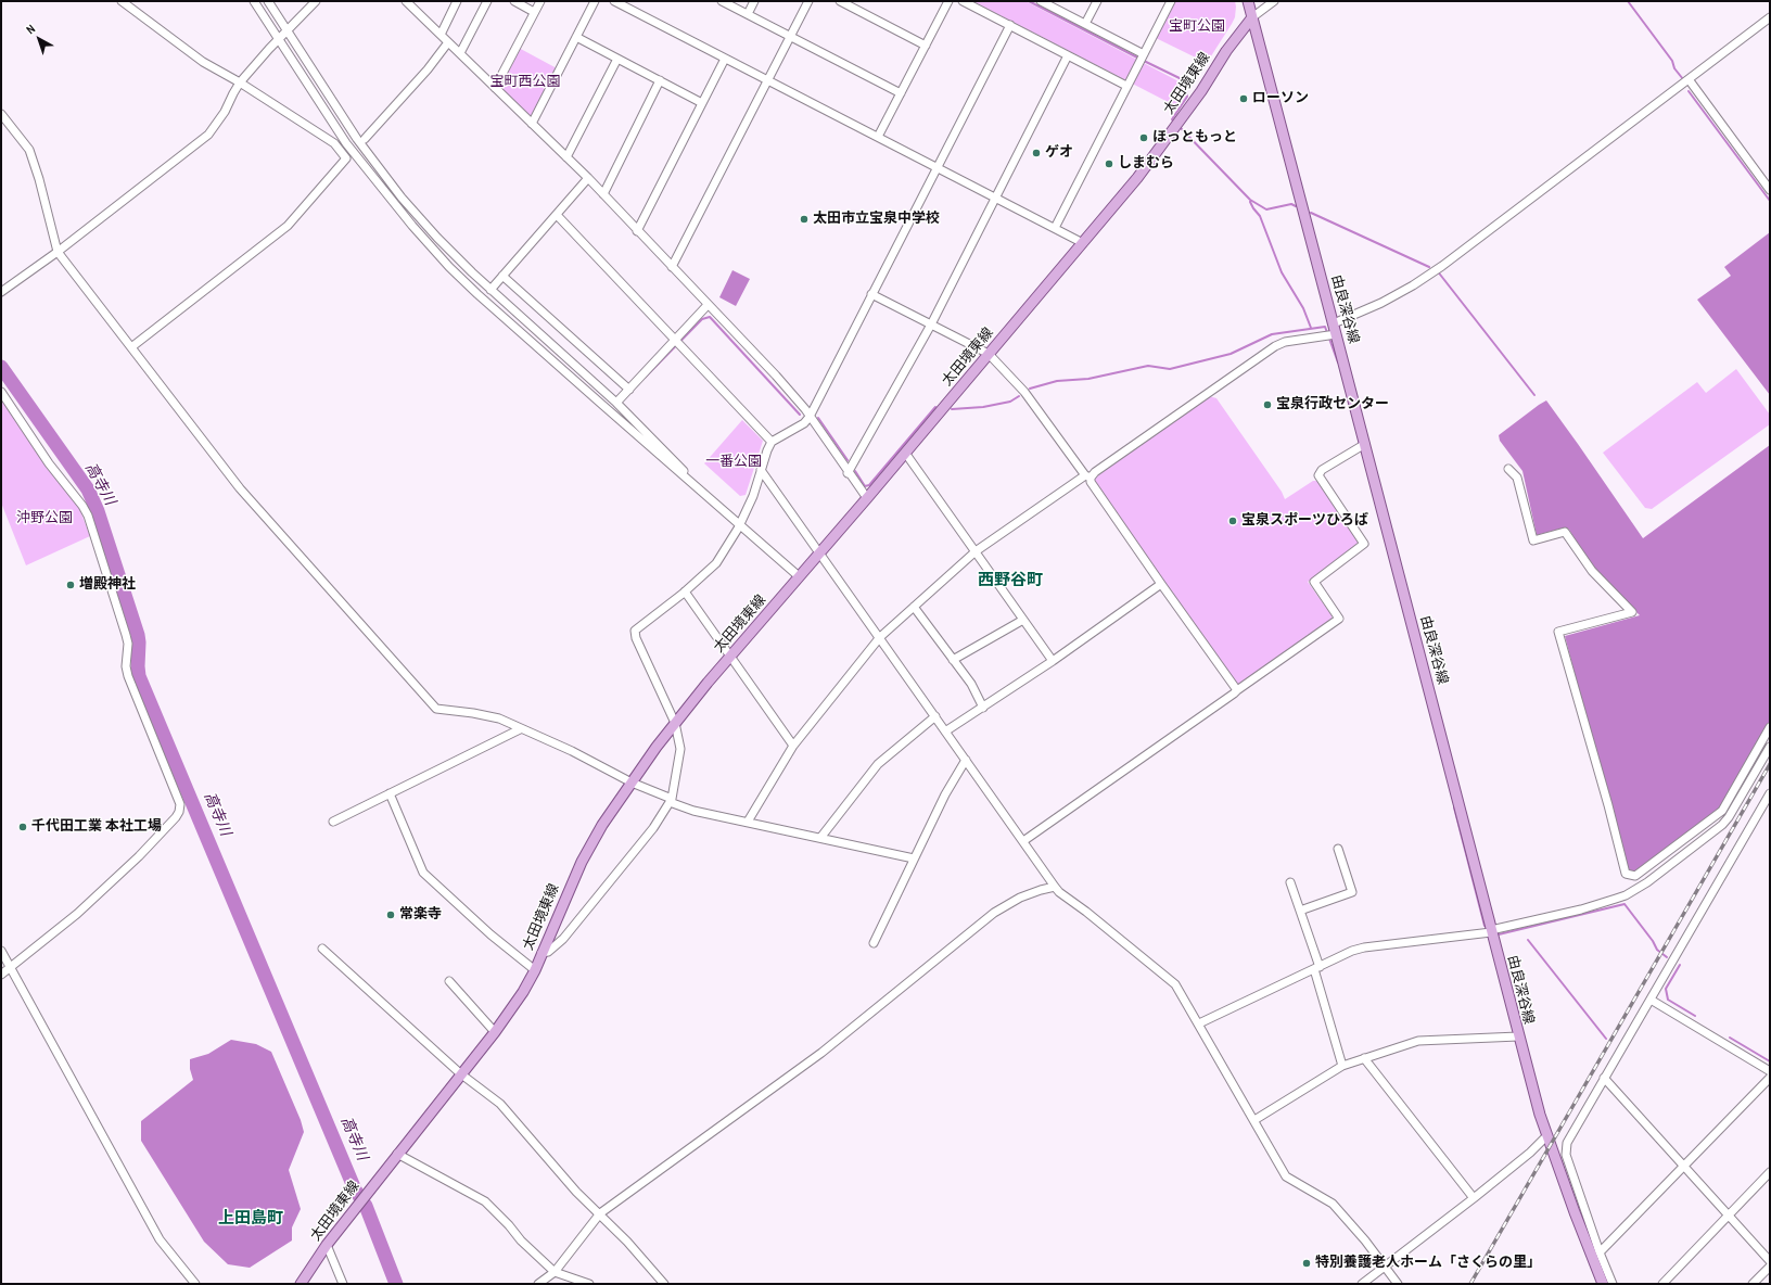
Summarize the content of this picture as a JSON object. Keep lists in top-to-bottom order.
{
  "streets": {
    "main road": ["太田境東線", "由良深谷線"]
  },
  "crossings": [
    ["太田境東線", "由良深谷線"]
  ],
  "districts": ["西野谷町", "上田島町"],
  "water": ["高寺川"],
  "parks": [
    "宝町公園",
    "宝町西公園",
    "一番公園",
    "沖野公園"
  ],
  "places": [
    "ローソン",
    "ほっともっと",
    "ゲオ",
    "しまむら",
    "太田市立宝泉中学校",
    "宝泉行政センター",
    "宝泉スポーツひろば",
    "増殿神社",
    "千代田工業 本社工場",
    "常楽寺",
    "特別養護老人ホーム「さくらの里」"
  ],
  "north": "top left"
}
